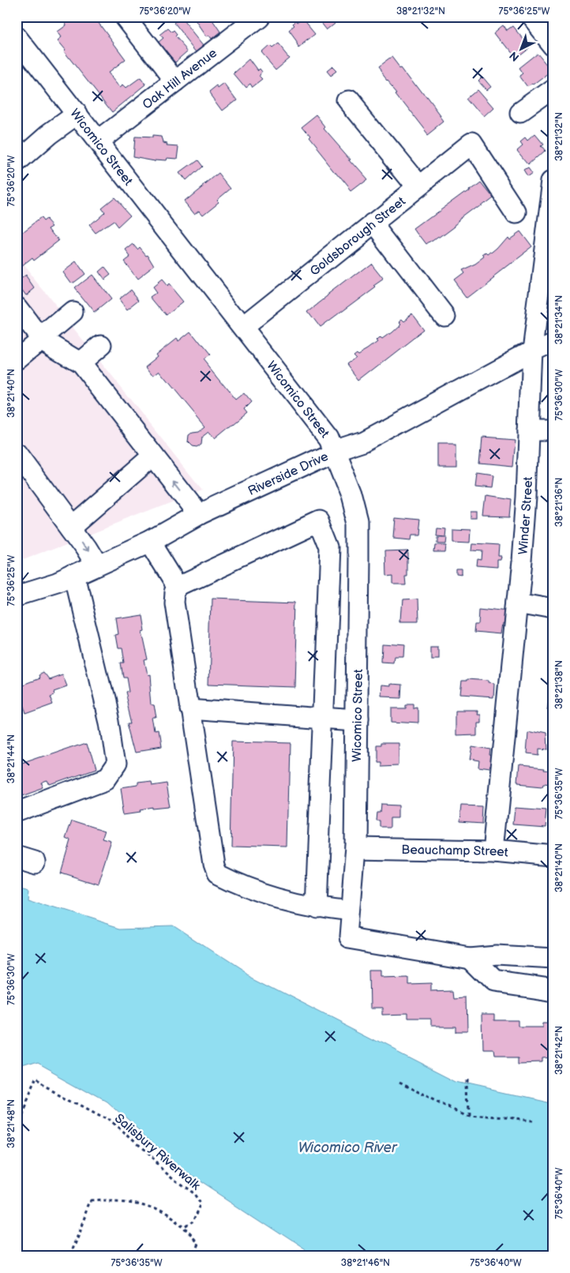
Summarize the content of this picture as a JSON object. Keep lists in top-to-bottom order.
{
  "streets": {
    "street": [
      "Oak Hill Avenue",
      "Wicomico Street",
      "Goldsborough Street",
      "Riverside Drive",
      "Winder Street",
      "Beauchamp Street"
    ],
    "path": ["Salisbury Riverwalk"]
  },
  "crossings": [
    ["Oak Hill Avenue", "Wicomico Street"],
    ["Wicomico Street", "Goldsborough Street"],
    ["Wicomico Street", "Riverside Drive"],
    ["Wicomico Street", "Beauchamp Street"],
    ["Riverside Drive", "Winder Street"],
    ["Winder Street", "Beauchamp Street"]
  ],
  "water": ["Wicomico River"],
  "north": "bottom left",
  "coordinates": [
    "75°36'20\"W",
    "38°21'32\"N",
    "75°36'25\"W",
    "38°21'34\"N",
    "38°21'40\"N",
    "75°36'30\"W",
    "38°21'36\"N",
    "38°21'38\"N",
    "38°21'44\"N",
    "75°36'35\"W",
    "38°21'42\"N",
    "38°21'48\"N",
    "75°36'40\"W",
    "38°21'46\"N"
  ]
}
